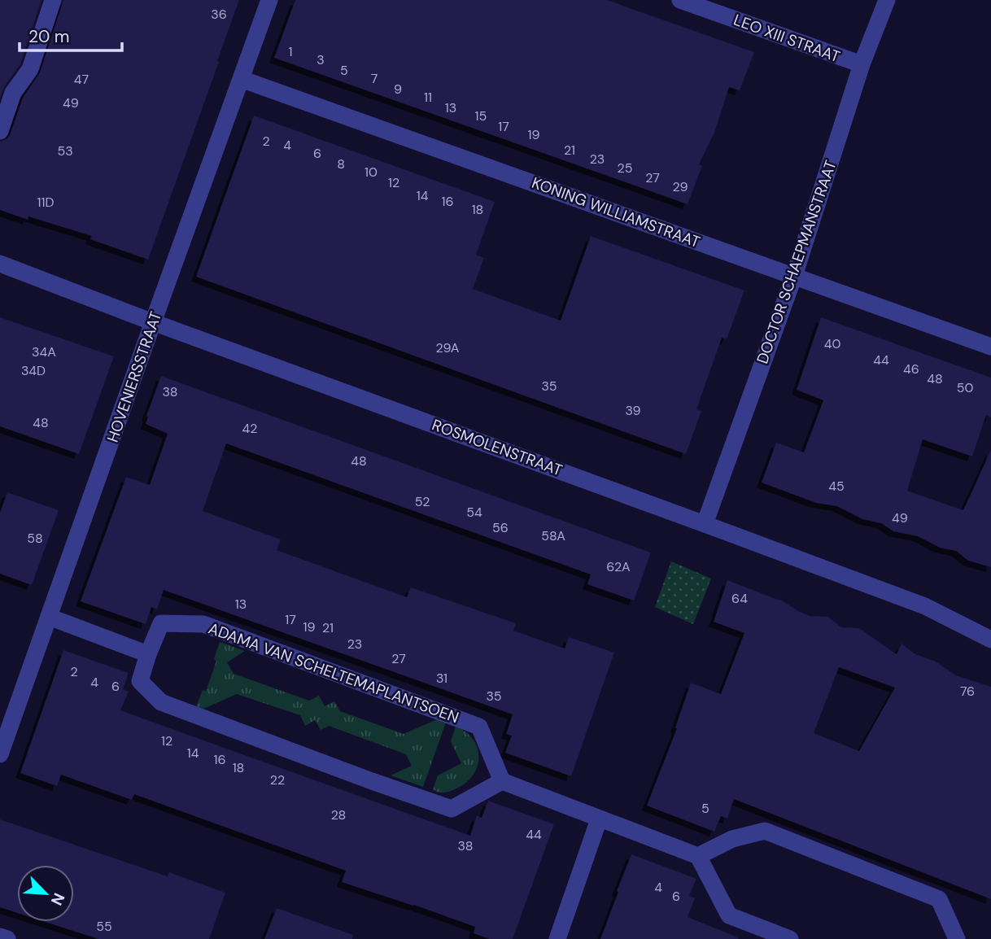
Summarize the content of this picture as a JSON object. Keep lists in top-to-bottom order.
{
  "streets": {
    "street": [
      "LEO XIII STRAAT",
      "KONING WILLIAMSTRAAT",
      "DOCTOR SCHAEPMANSTRAAT",
      "HOVENIERSSTRAAT",
      "ROSMOLENSTRAAT",
      "ADAMA VAN SCHELTEMAPLANTSOEN"
    ]
  },
  "crossings": [
    ["LEO XIII STRAAT", "DOCTOR SCHAEPMANSTRAAT"],
    ["KONING WILLIAMSTRAAT", "DOCTOR SCHAEPMANSTRAAT"],
    ["KONING WILLIAMSTRAAT", "HOVENIERSSTRAAT"],
    ["DOCTOR SCHAEPMANSTRAAT", "ROSMOLENSTRAAT"],
    ["HOVENIERSSTRAAT", "ROSMOLENSTRAAT"]
  ],
  "house_numbers": [
    "36",
    "1",
    "3",
    "5",
    "7",
    "47",
    "9",
    "11",
    "49",
    "13",
    "15",
    "17",
    "19",
    "2",
    "4",
    "21",
    "53",
    "6",
    "23",
    "8",
    "25",
    "10",
    "27",
    "12",
    "29",
    "14",
    "16",
    "11D",
    "18",
    "40",
    "29A",
    "34A",
    "44",
    "46",
    "34D",
    "48",
    "35",
    "50",
    "38",
    "39",
    "48",
    "42",
    "48",
    "45",
    "52",
    "54",
    "49",
    "56",
    "58A",
    "58",
    "62A",
    "64",
    "13",
    "17",
    "19",
    "21",
    "23",
    "27",
    "2",
    "31",
    "4",
    "6",
    "76",
    "35",
    "12",
    "14",
    "16",
    "18",
    "22",
    "5",
    "28",
    "44",
    "38",
    "4",
    "6",
    "55"
  ],
  "scale_bar": "20 m",
  "north": "bottom right"
}
